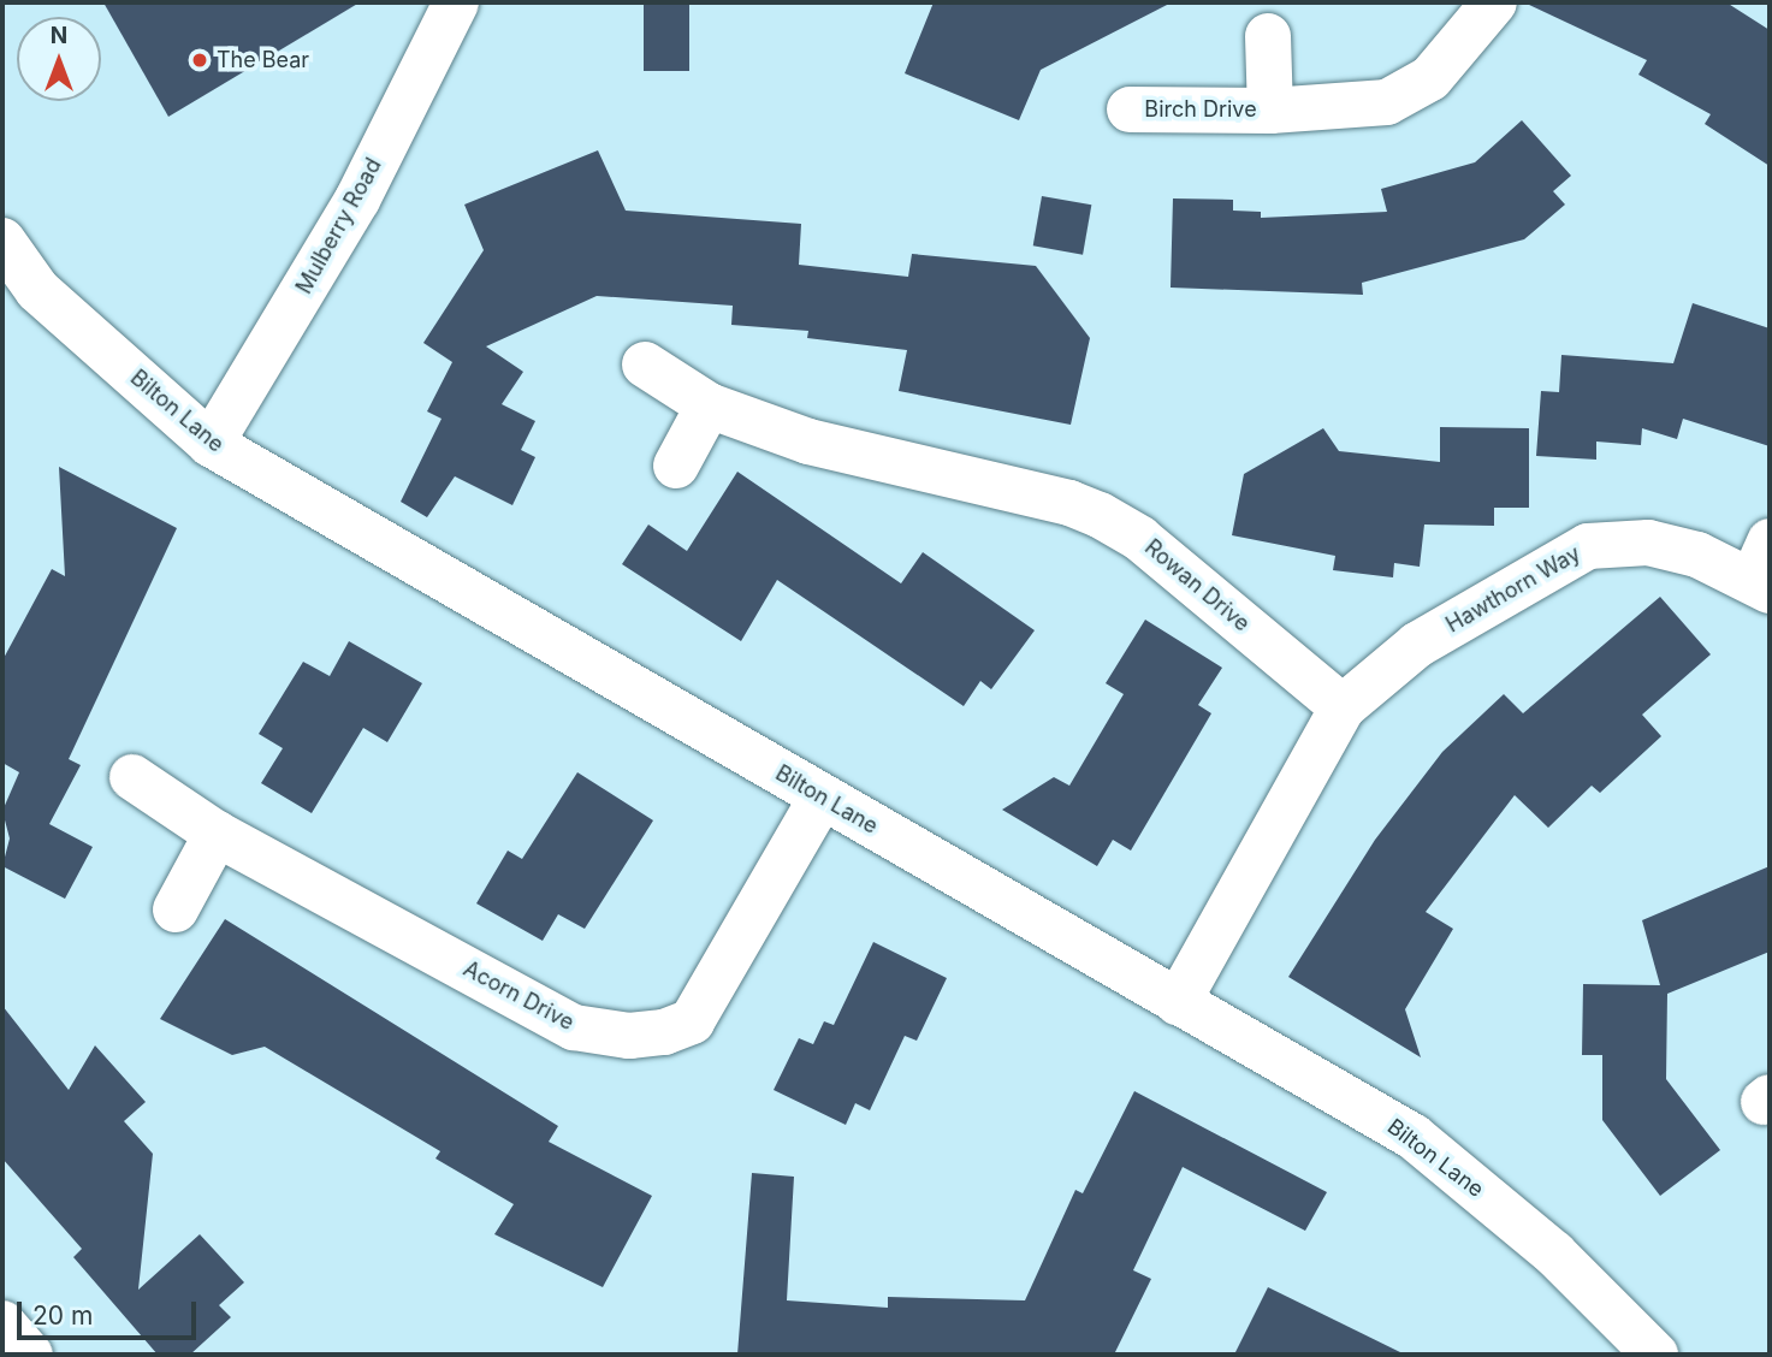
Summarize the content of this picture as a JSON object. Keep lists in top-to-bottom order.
{
  "streets": {
    "street": [
      "Birch Drive",
      "Mulberry Road",
      "Bilton Lane",
      "Rowan Drive",
      "Hawthorn Way",
      "Acorn Drive"
    ]
  },
  "crossings": [
    ["Mulberry Road", "Bilton Lane"],
    ["Bilton Lane", "Acorn Drive"],
    ["Rowan Drive", "Hawthorn Way"]
  ],
  "places": ["The Bear"],
  "scale_bar": "20 m",
  "north": "top"
}
